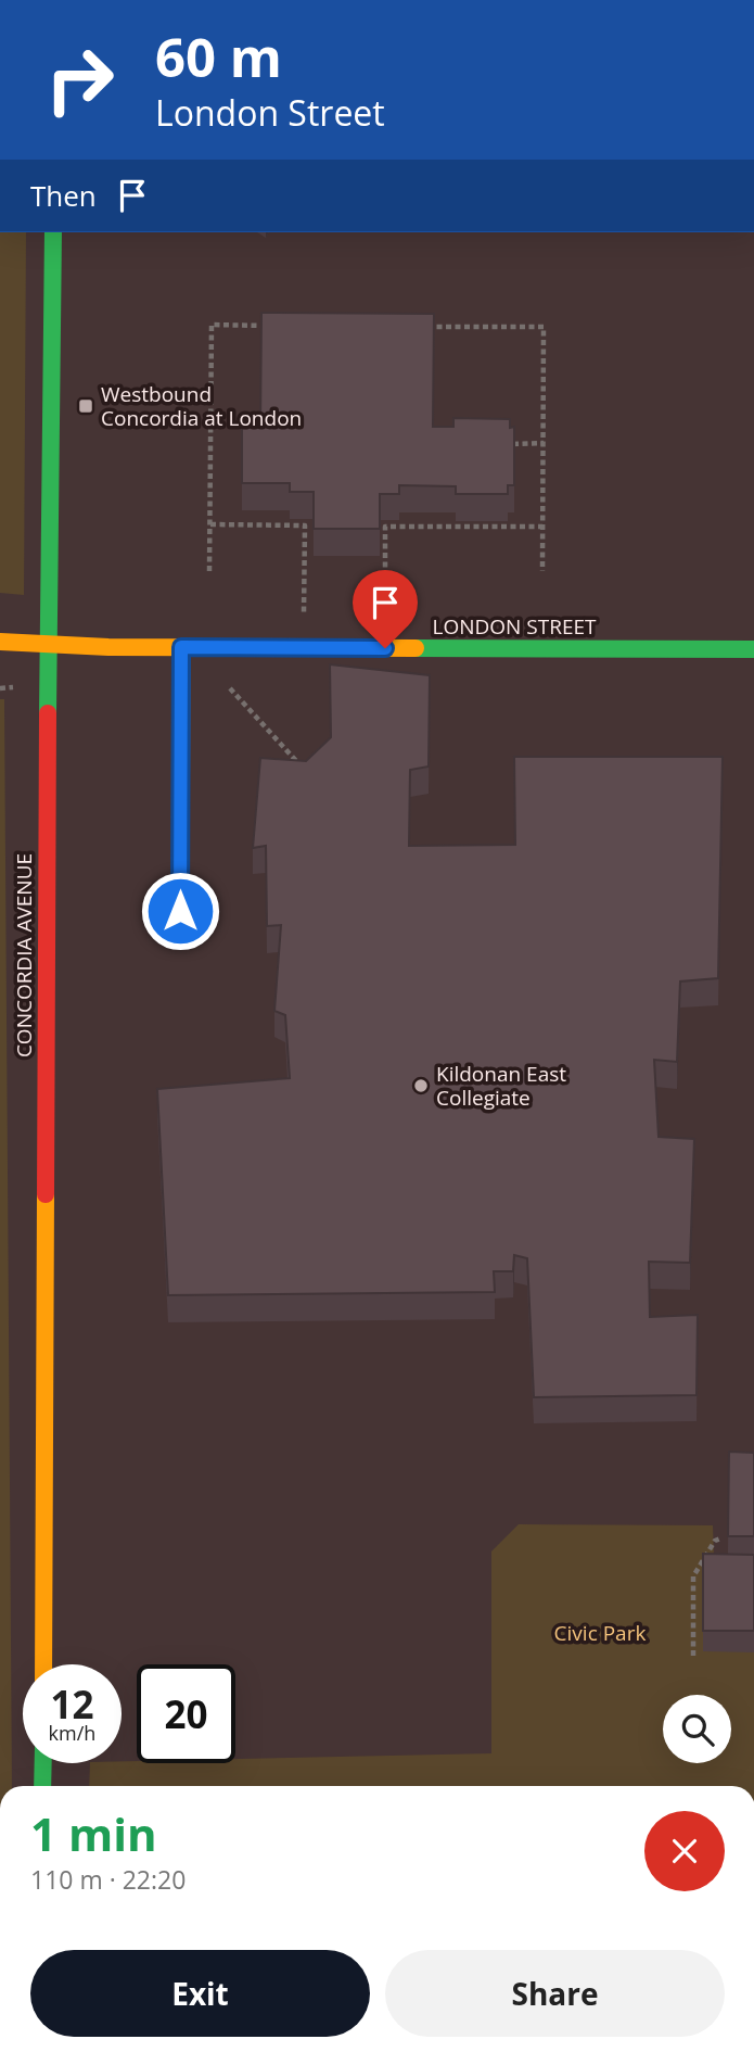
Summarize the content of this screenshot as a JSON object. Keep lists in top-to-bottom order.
{
  "streets": {
    "main road": ["LONDON STREET", "CONCORDIA AVENUE"]
  },
  "crossings": [
    ["LONDON STREET", "CONCORDIA AVENUE"]
  ],
  "parks": ["Civic Park"],
  "places": {
    "transit": ["Westbound Concordia at London"],
    "other": ["Kildonan East Collegiate"]
  },
  "page": {
    "turn": ["60 m", "London Street"],
    "then": "Then",
    "speed": "12 km/h",
    "limit": "20",
    "heading": ["1 min", "110 m · 22:20"],
    "buttons": ["Exit", "Share"]
  }
}
